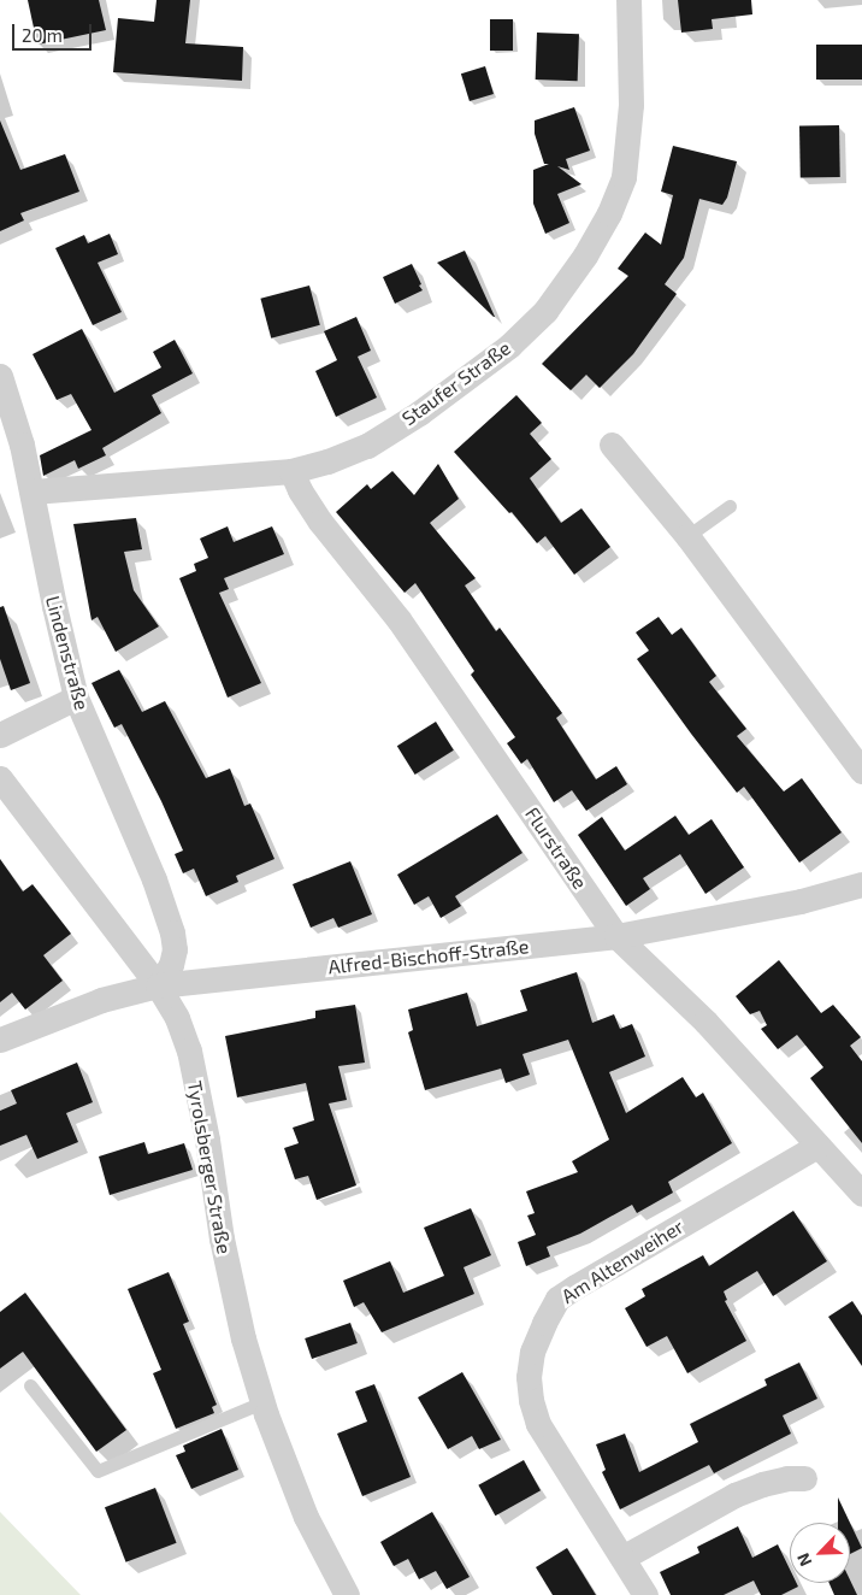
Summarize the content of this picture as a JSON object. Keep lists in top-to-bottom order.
{
  "streets": {
    "street": [
      "Staufer Straße",
      "Lindenstraße",
      "Flurstraße",
      "Alfred-Bischoff-Straße",
      "Tyrolsberger Straße",
      "Am Altenweiher"
    ]
  },
  "crossings": [
    ["Staufer Straße", "Lindenstraße"],
    ["Staufer Straße", "Flurstraße"],
    ["Lindenstraße", "Alfred-Bischoff-Straße"],
    ["Lindenstraße", "Tyrolsberger Straße"],
    ["Flurstraße", "Alfred-Bischoff-Straße"],
    ["Flurstraße", "Am Altenweiher"],
    ["Alfred-Bischoff-Straße", "Tyrolsberger Straße"]
  ],
  "scale_bar": "20 m",
  "north": "bottom left"
}
